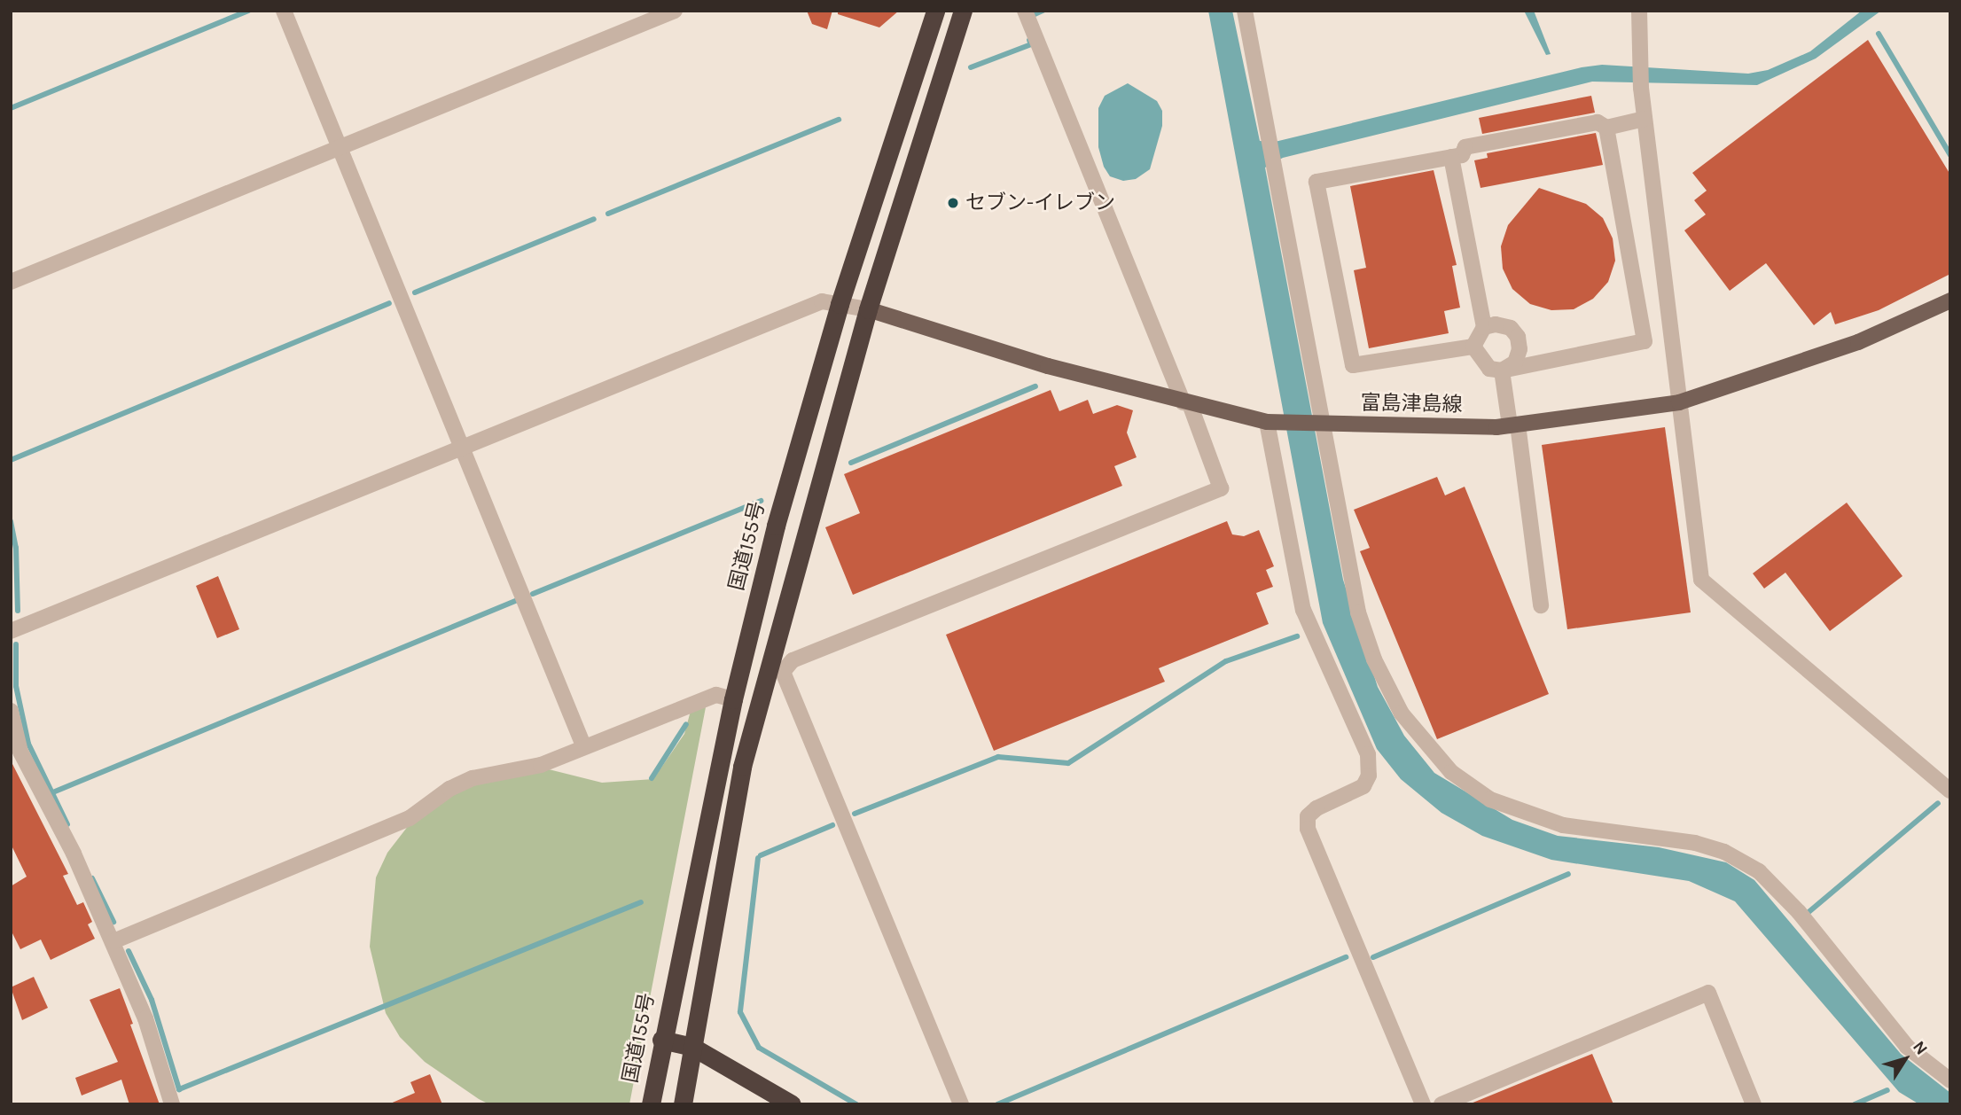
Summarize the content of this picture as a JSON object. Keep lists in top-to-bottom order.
{
  "streets": {
    "highway": ["国道155号"],
    "main road": ["富島津島線"]
  },
  "places": ["セブン-イレブン"],
  "north": "top right"
}
